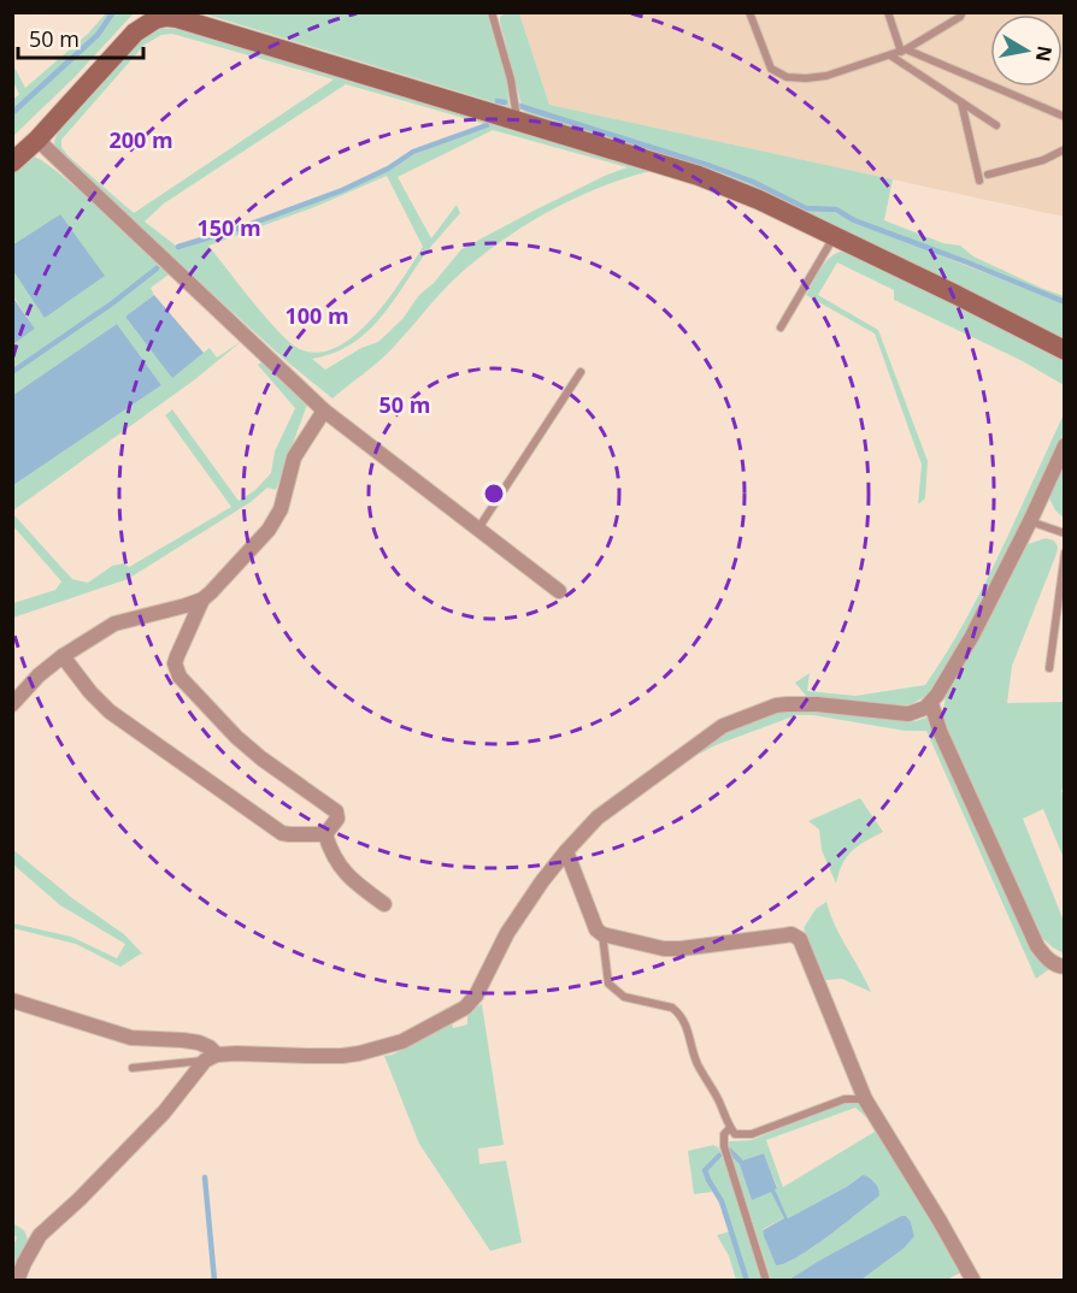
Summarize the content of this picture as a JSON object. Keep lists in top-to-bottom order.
{
  "scale_bar": "50 m",
  "north": "right",
  "rings": [
    "200 m",
    "150 m",
    "100 m",
    "50 m"
  ]
}
